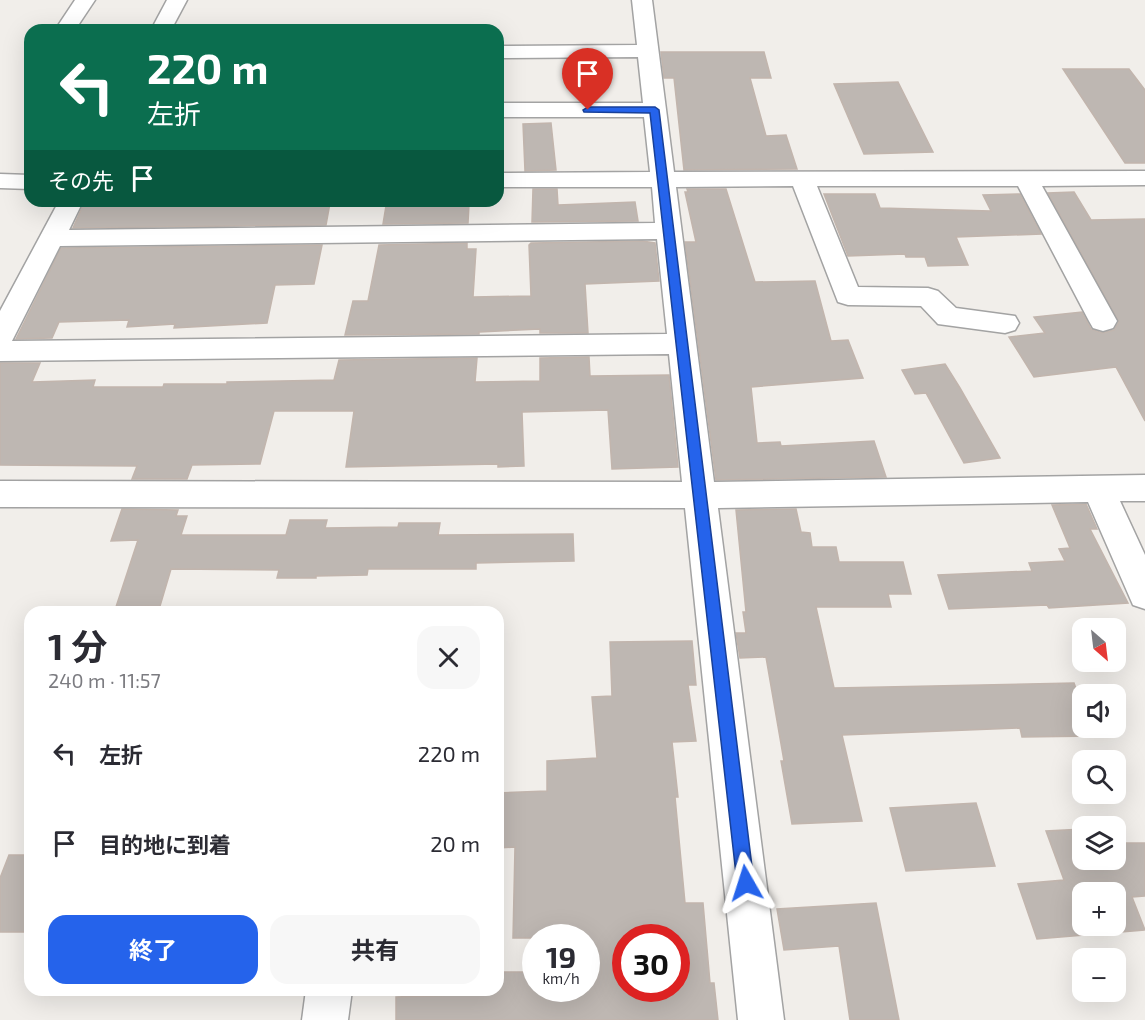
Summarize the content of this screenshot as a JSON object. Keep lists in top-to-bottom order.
{
  "north": "bottom right",
  "page": {
    "turn": ["220 m", "左折"],
    "then": "その先",
    "heading": ["1 分", "240 m · 11:57"],
    "map_buttons": ["+", "−"],
    "list": [
      {
        "name": "左折",
        "value": "220 m"
      },
      {
        "name": "目的地に到着",
        "value": "20 m"
      }
    ],
    "buttons": ["終了", "共有"],
    "speed": "19 km/h",
    "limit": "30"
  }
}
